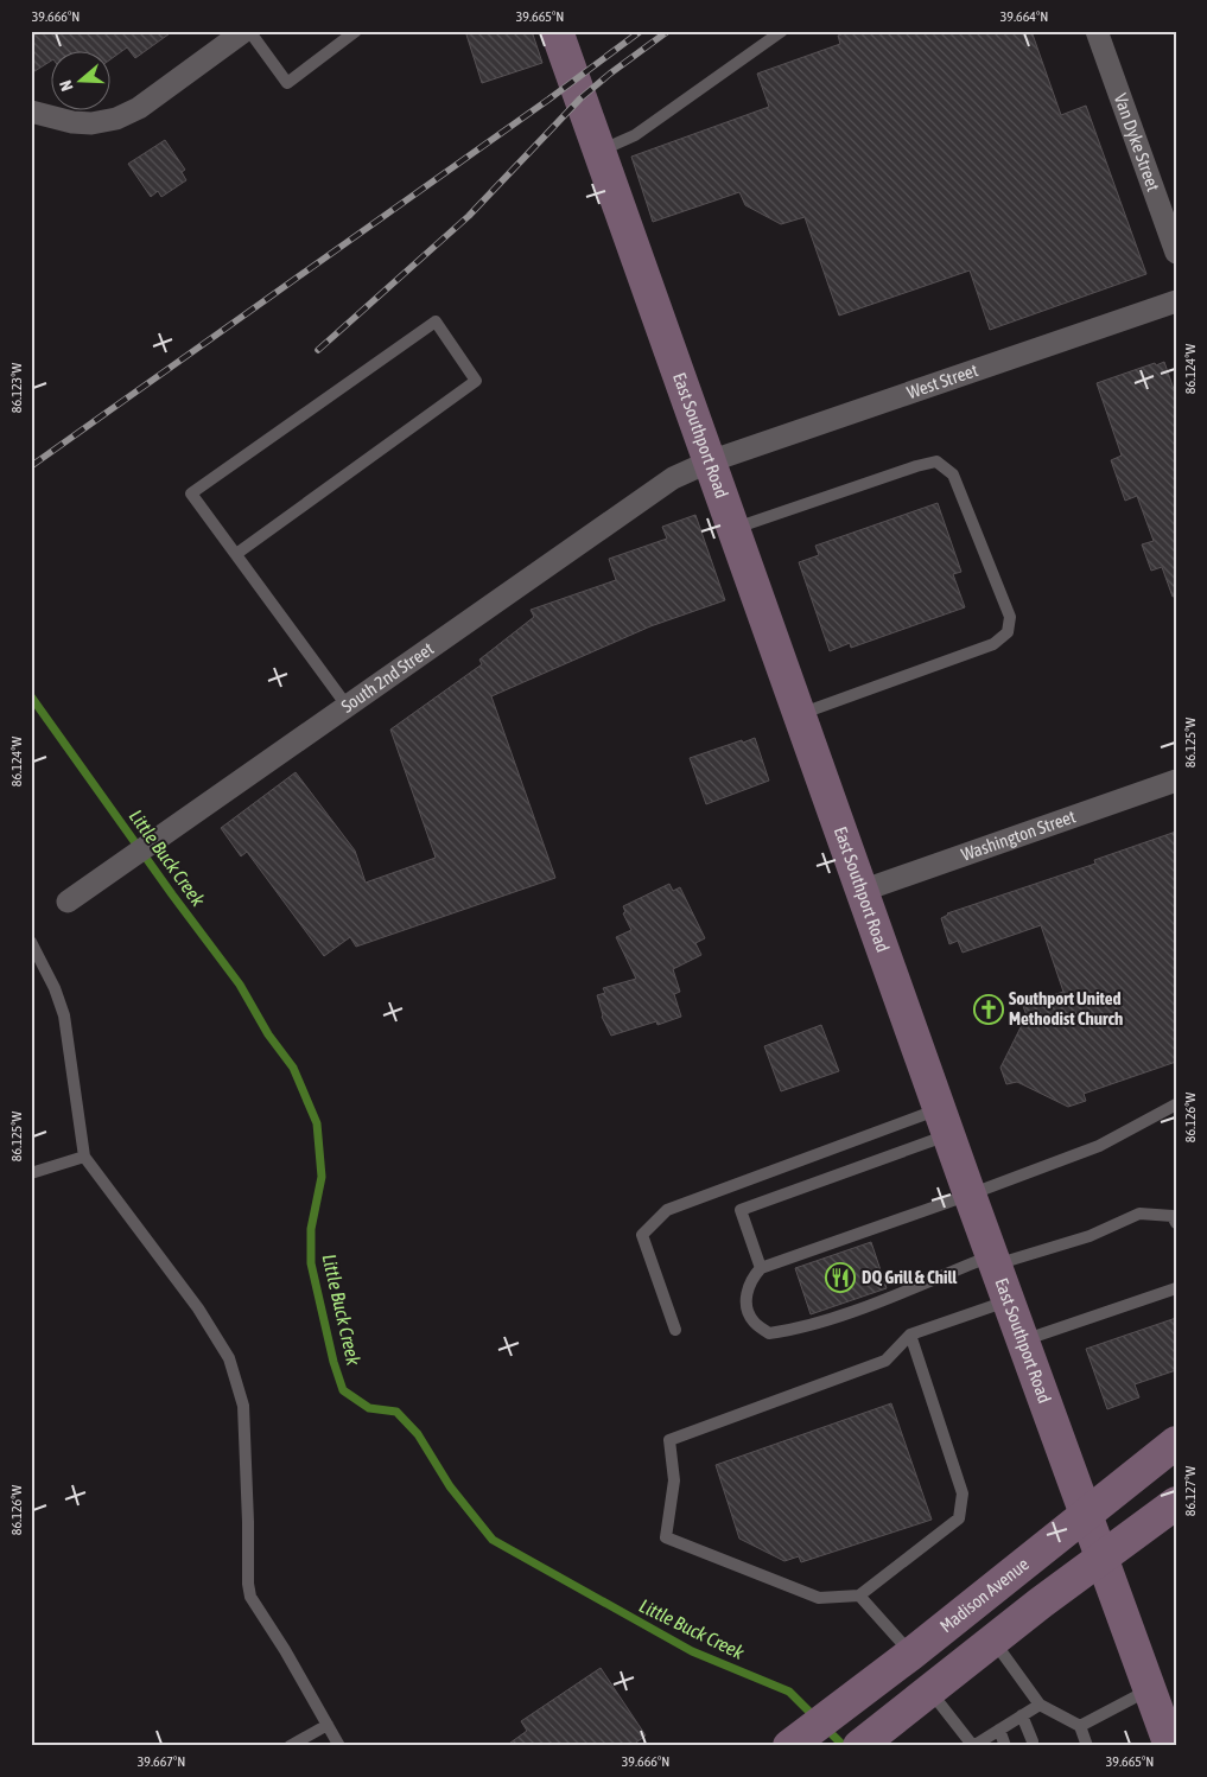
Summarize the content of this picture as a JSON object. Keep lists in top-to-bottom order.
{
  "streets": {
    "main road": ["East Southport Road", "Madison Avenue"],
    "street": [
      "Van Dyke Street",
      "West Street",
      "South 2nd Street",
      "Washington Street"
    ]
  },
  "crossings": [
    ["West Street", "East Southport Road"],
    ["West Street", "South 2nd Street"],
    ["East Southport Road", "South 2nd Street"],
    ["East Southport Road", "Washington Street"],
    ["East Southport Road", "Madison Avenue"]
  ],
  "water": ["Little Buck Creek"],
  "places": {
    "church": ["Southport United Methodist Church"],
    "restaurant": ["DQ Grill & Chill"]
  },
  "north": "left",
  "coordinates": [
    "39.666°N",
    "39.665°N",
    "39.664°N",
    "86.124°W",
    "86.123°W",
    "86.125°W",
    "86.126°W",
    "86.127°W",
    "39.667°N"
  ]
}
